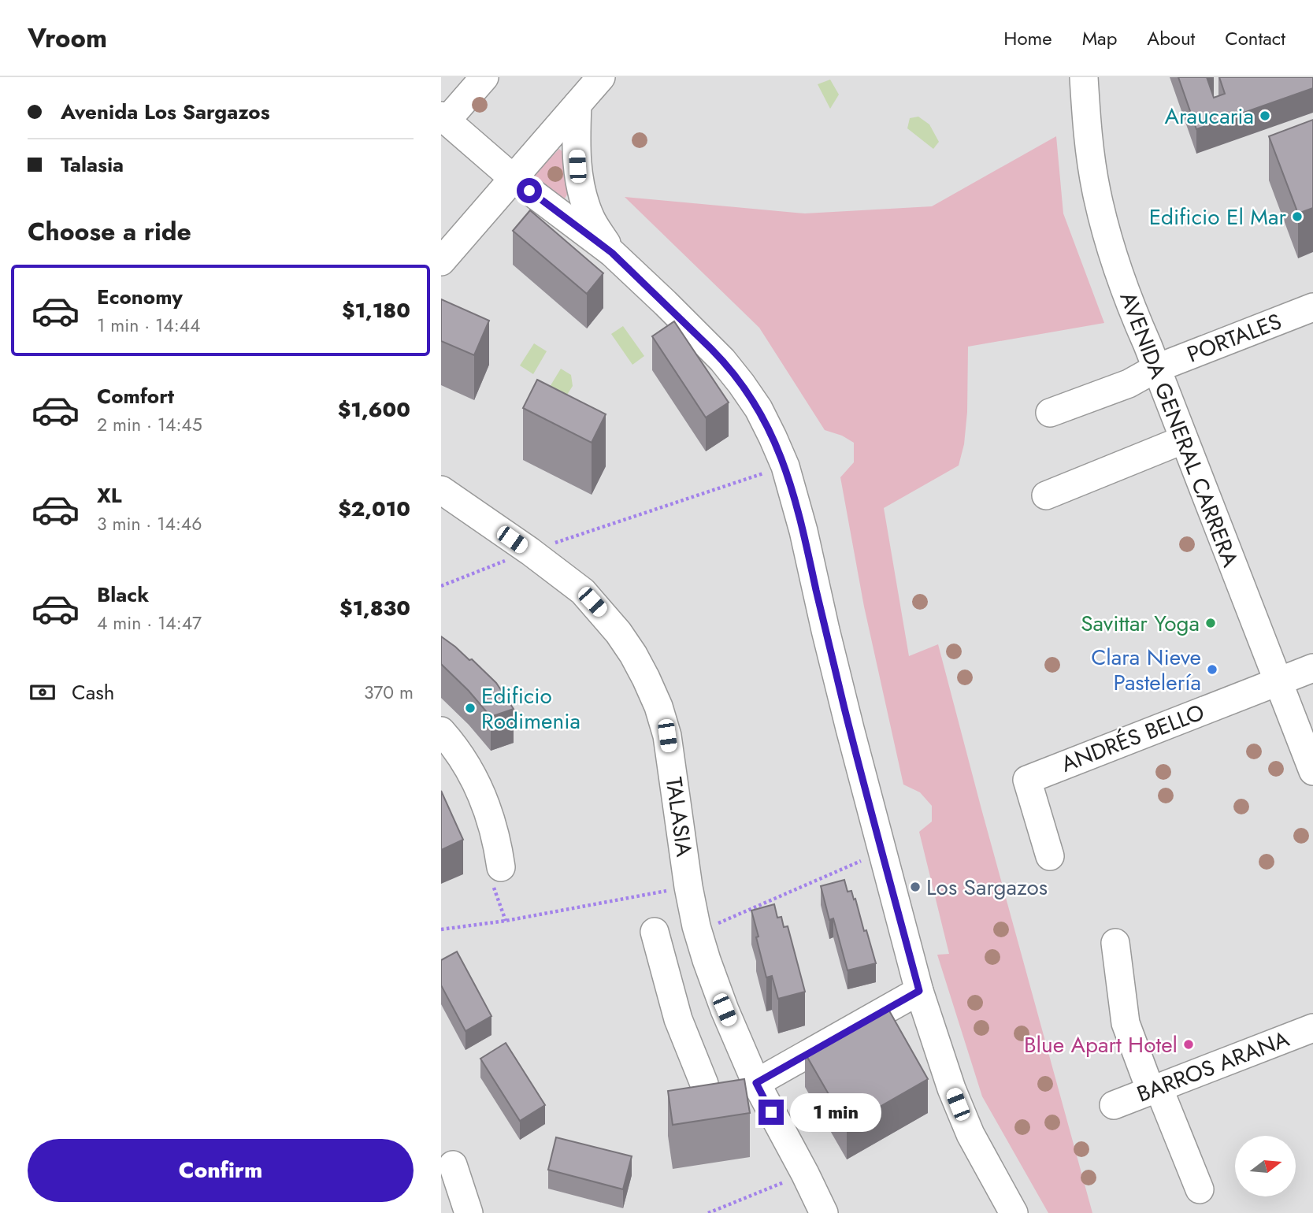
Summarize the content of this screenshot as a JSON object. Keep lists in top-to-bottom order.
{
  "streets": {
    "street": [
      "PORTALES",
      "AVENIDA GENERAL CARRERA",
      "ANDRÉS BELLO",
      "TALASIA",
      "BARROS ARANA"
    ]
  },
  "crossings": [
    ["PORTALES", "AVENIDA GENERAL CARRERA"],
    ["AVENIDA GENERAL CARRERA", "ANDRÉS BELLO"]
  ],
  "places": [
    "Araucaria",
    "Edificio El Mar",
    "Savittar Yoga",
    "Clara Nieve Pastelería",
    "Edificio Rodimenia",
    "Los Sargazos",
    "Blue Apart Hotel"
  ],
  "north": "right",
  "page": {
    "header": "Vroom",
    "nav": [
      "Home",
      "Map",
      "About",
      "Contact"
    ],
    "banner": ["Avenida Los Sargazos", "Talasia"],
    "heading": "Choose a ride",
    "list": [
      {
        "name": "Economy",
        "note": "1 min · 14:44",
        "value": "$1,180"
      },
      {
        "name": "Comfort",
        "note": "2 min · 14:45",
        "value": "$1,600"
      },
      {
        "name": "XL",
        "note": "3 min · 14:46",
        "value": "$2,010"
      },
      {
        "name": "Black",
        "note": "4 min · 14:47",
        "value": "$1,830"
      }
    ],
    "pay": ["Cash", "370 m"],
    "bubble": "1 min",
    "buttons": "Confirm"
  }
}
